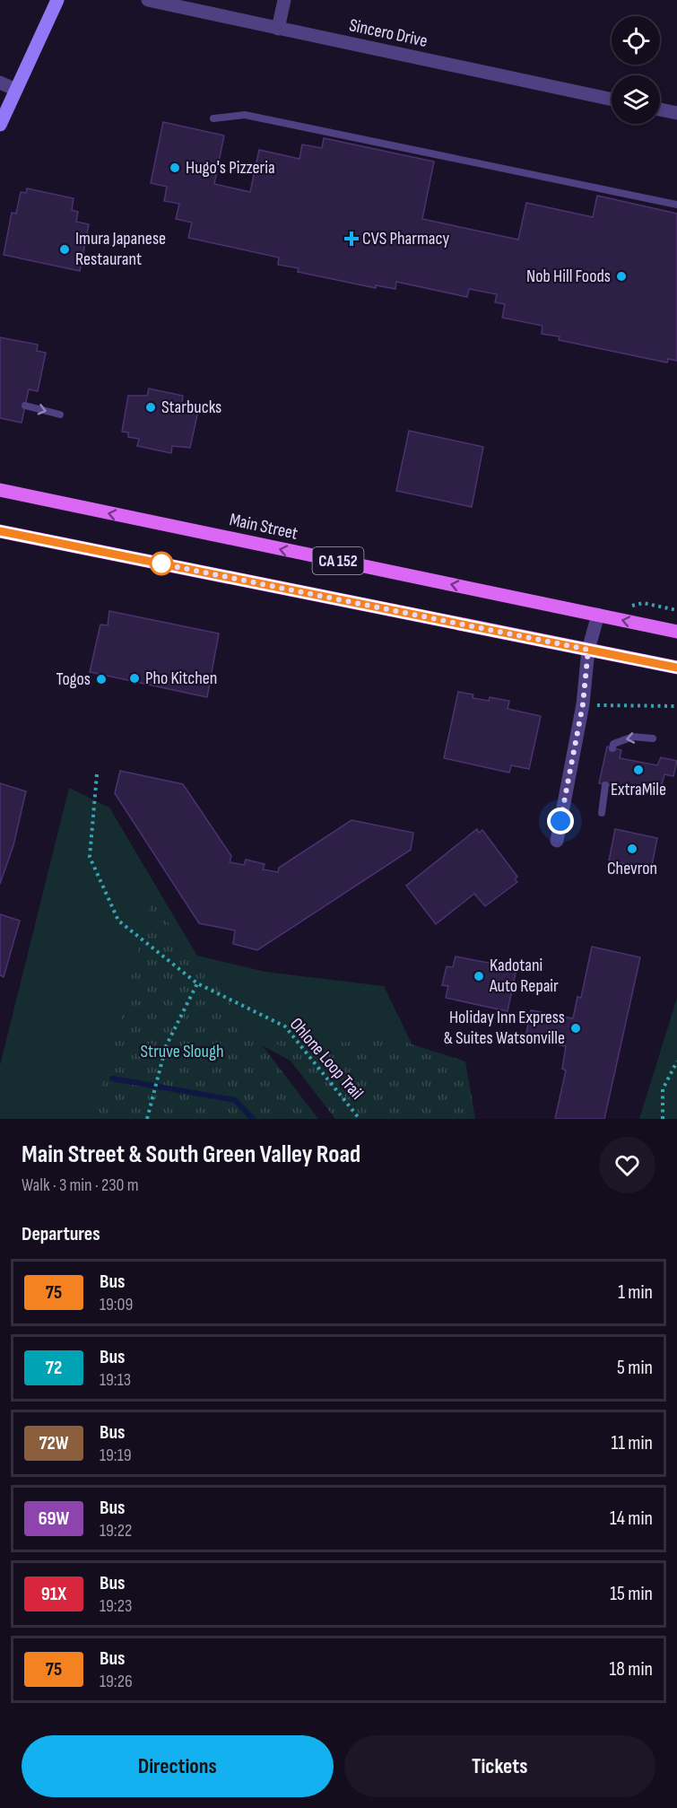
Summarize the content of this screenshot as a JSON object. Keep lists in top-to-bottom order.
{
  "streets": {
    "main road": ["Main Street", "CA 152"],
    "street": ["Sincero Drive"],
    "path": ["Ohlone Loop Trail"]
  },
  "parks": ["Struve Slough"],
  "places": {
    "other": [
      "Hugo's Pizzeria",
      "Imura Japanese Restaurant",
      "Nob Hill Foods",
      "Starbucks",
      "Pho Kitchen",
      "Togos",
      "ExtraMile",
      "Chevron",
      "Kadotani Auto Repair",
      "Holiday Inn Express & Suites Watsonville"
    ],
    "health": ["CVS Pharmacy"]
  },
  "lines": ["bus line 75"],
  "page": {
    "heading": [
      ["Main Street & South Green Valley Road", "Walk · 3 min · 230 m"],
      "Departures"
    ],
    "list": [
      {
        "mark": "75",
        "name": "Bus",
        "note": "19:09",
        "value": "1 min"
      },
      {
        "mark": "72",
        "name": "Bus",
        "note": "19:13",
        "value": "5 min"
      },
      {
        "mark": "72W",
        "name": "Bus",
        "note": "19:19",
        "value": "11 min"
      },
      {
        "mark": "69W",
        "name": "Bus",
        "note": "19:22",
        "value": "14 min"
      },
      {
        "mark": "91X",
        "name": "Bus",
        "note": "19:23",
        "value": "15 min"
      },
      {
        "mark": "75",
        "name": "Bus",
        "note": "19:26",
        "value": "18 min"
      }
    ],
    "buttons": ["Directions", "Tickets"]
  }
}
